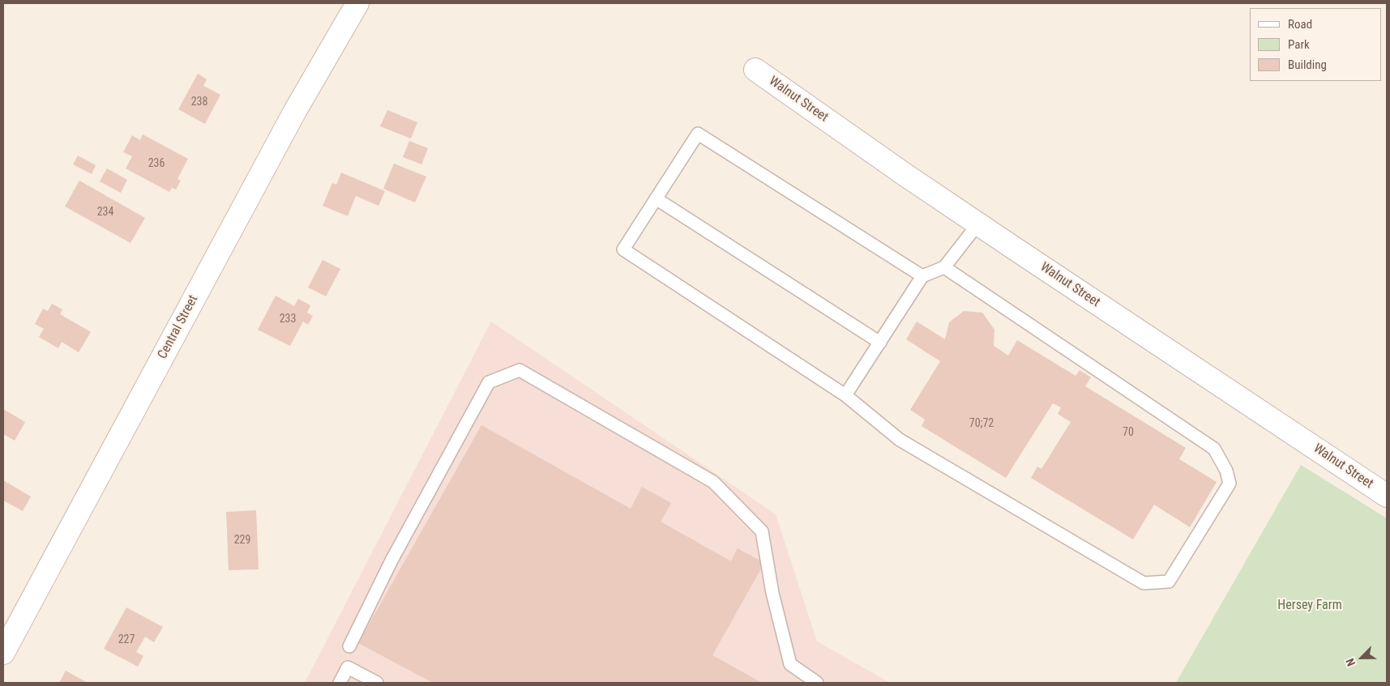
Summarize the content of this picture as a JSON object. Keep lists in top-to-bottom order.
{
  "streets": {
    "street": ["Walnut Street", "Central Street"]
  },
  "parks": ["Hersey Farm"],
  "house_numbers": [
    "238",
    "236",
    "234",
    "233",
    "70;72",
    "70",
    "229",
    "227"
  ],
  "legend": ["Road", "Park", "Building"],
  "north": "bottom left"
}
